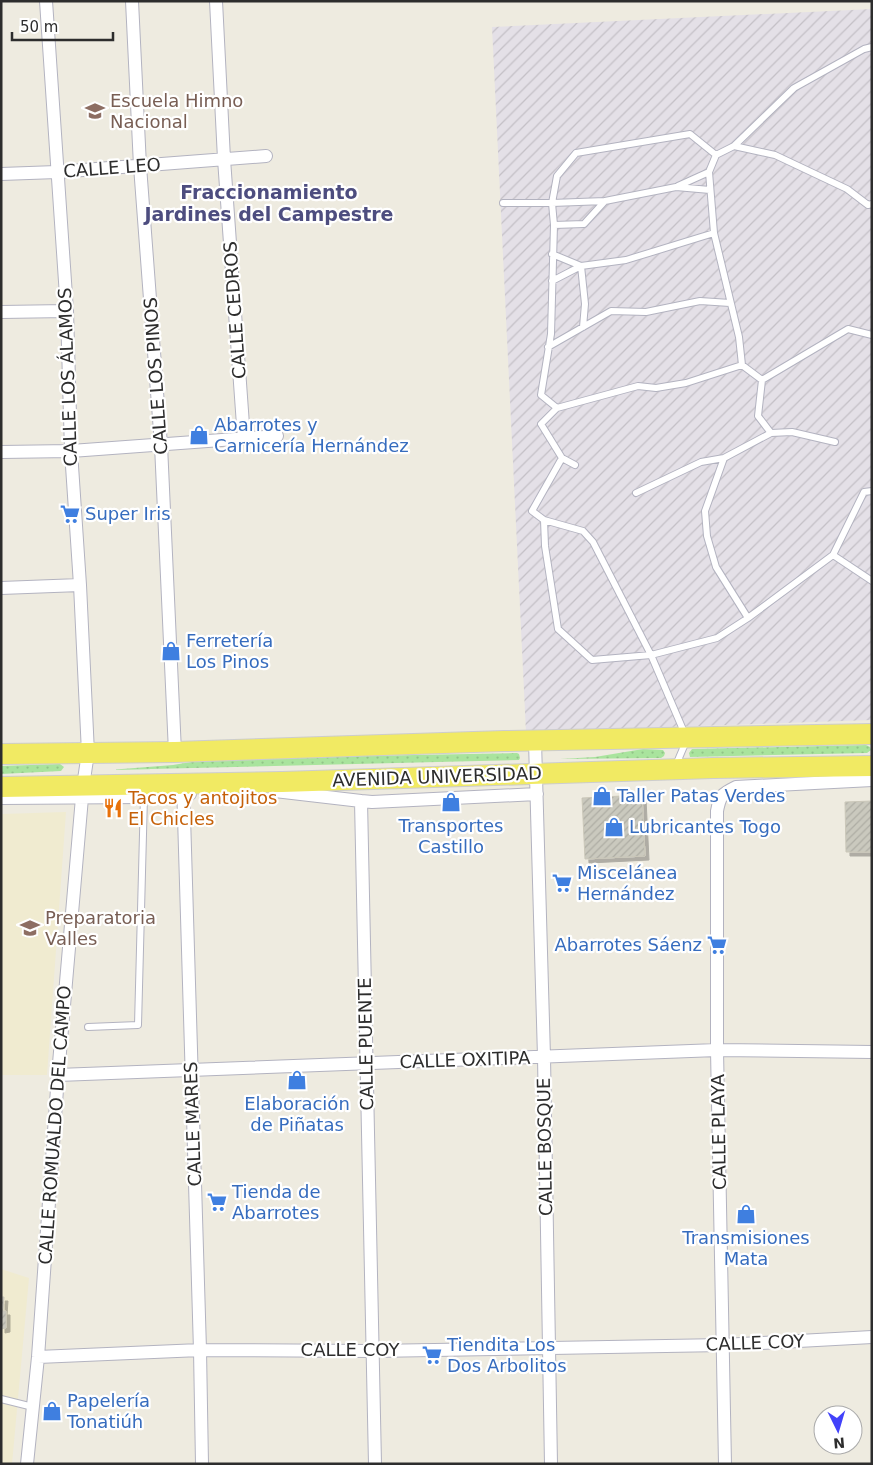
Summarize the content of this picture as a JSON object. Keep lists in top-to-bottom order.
{
  "streets": {
    "main road": ["AVENIDA UNIVERSIDAD"],
    "street": [
      "CALLE LEO",
      "CALLE CEDROS",
      "CALLE LOS PINOS",
      "CALLE LOS ÁLAMOS",
      "CALLE PUENTE",
      "CALLE OXITIPA",
      "CALLE MARES",
      "CALLE ROMUALDO DEL CAMPO",
      "CALLE PLAYA",
      "CALLE BOSQUE",
      "CALLE COY"
    ]
  },
  "crossings": [
    ["CALLE LEO", "CALLE CEDROS"],
    ["CALLE LEO", "CALLE LOS PINOS"],
    ["CALLE LEO", "CALLE LOS ÁLAMOS"],
    ["CALLE LOS PINOS", "AVENIDA UNIVERSIDAD"],
    ["CALLE LOS ÁLAMOS", "AVENIDA UNIVERSIDAD"],
    ["CALLE LOS ÁLAMOS", "CALLE ROMUALDO DEL CAMPO"],
    ["AVENIDA UNIVERSIDAD", "CALLE MARES"],
    ["AVENIDA UNIVERSIDAD", "CALLE ROMUALDO DEL CAMPO"],
    ["AVENIDA UNIVERSIDAD", "CALLE BOSQUE"],
    ["CALLE PUENTE", "CALLE OXITIPA"],
    ["CALLE PUENTE", "CALLE COY"],
    ["CALLE OXITIPA", "CALLE MARES"],
    ["CALLE OXITIPA", "CALLE ROMUALDO DEL CAMPO"],
    ["CALLE OXITIPA", "CALLE PLAYA"],
    ["CALLE OXITIPA", "CALLE BOSQUE"],
    ["CALLE MARES", "CALLE COY"],
    ["CALLE ROMUALDO DEL CAMPO", "CALLE COY"],
    ["CALLE PLAYA", "CALLE COY"],
    ["CALLE BOSQUE", "CALLE COY"]
  ],
  "districts": ["Fraccionamiento Jardines del Campestre"],
  "places": {
    "school or university": ["Escuela Himno Nacional", "Preparatoria Valles"],
    "shop": [
      "Abarrotes y Carnicería Hernández",
      "Ferretería Los Pinos",
      "Taller Patas Verdes",
      "Transportes Castillo",
      "Lubricantes Togo",
      "Elaboración de Piñatas",
      "Transmisiones Mata",
      "Papelería Tonatiúh"
    ],
    "supermarket": [
      "Super Iris",
      "Miscelánea Hernández",
      "Abarrotes Sáenz",
      "Tienda de Abarrotes",
      "Tiendita Los Dos Arbolitos"
    ],
    "restaurant": ["Tacos y antojitos El Chicles"]
  },
  "scale_bar": "50 m",
  "north": "bottom"
}
